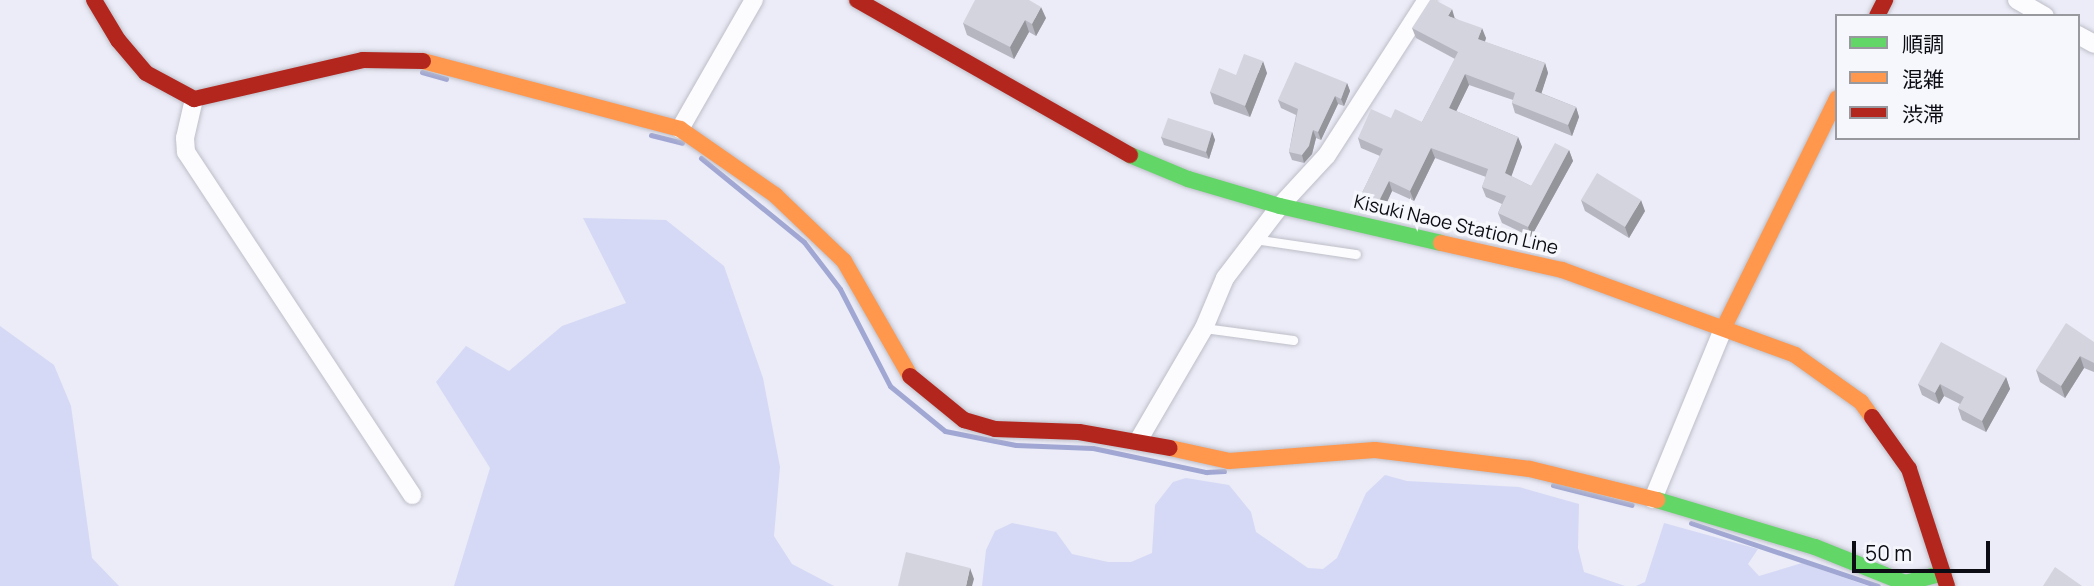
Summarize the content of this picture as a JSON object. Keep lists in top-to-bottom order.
{
  "streets": {
    "street": ["Kisuki Naoe Station Line"]
  },
  "legend": ["順調", "混雑", "渋滞"],
  "scale_bar": "50 m"
}
